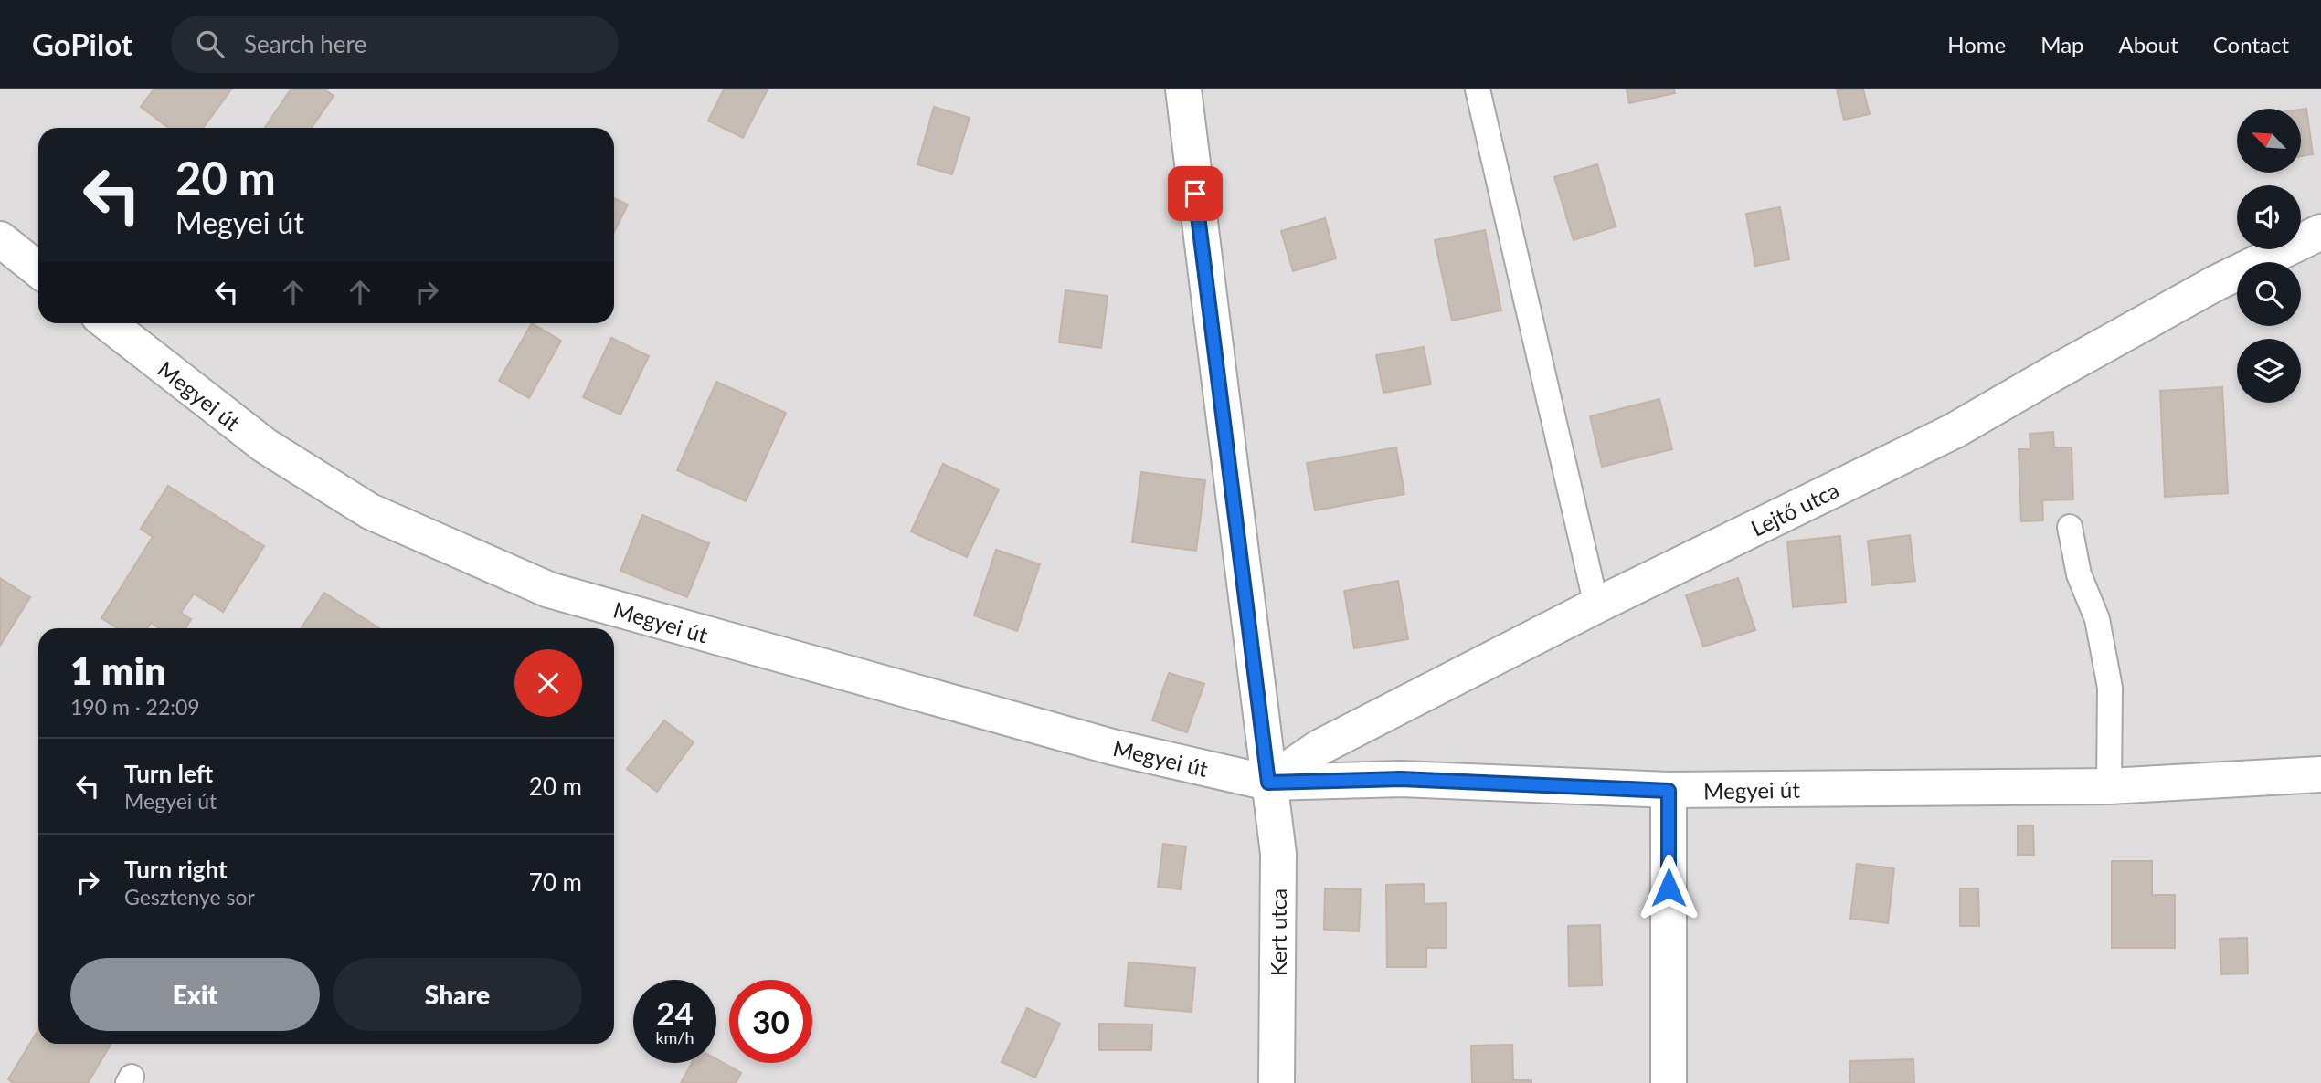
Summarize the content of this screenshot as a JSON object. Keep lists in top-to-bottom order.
{
  "streets": {
    "street": ["Megyei út", "Lejtő utca", "Kert utca"]
  },
  "crossings": [
    ["Megyei út", "Lejtő utca"],
    ["Megyei út", "Kert utca"],
    ["Lejtő utca", "Kert utca"]
  ],
  "north": "top left",
  "page": {
    "header": "GoPilot",
    "search": "Search here",
    "nav": [
      "Home",
      "Map",
      "About",
      "Contact"
    ],
    "turn": ["20 m", "Megyei út"],
    "heading": ["1 min", "190 m · 22:09"],
    "list": [
      {
        "name": "Turn left",
        "note": "Megyei út",
        "value": "20 m"
      },
      {
        "name": "Turn right",
        "note": "Gesztenye sor",
        "value": "70 m"
      }
    ],
    "buttons": ["Exit", "Share"],
    "speed": "24 km/h",
    "limit": "30"
  }
}
